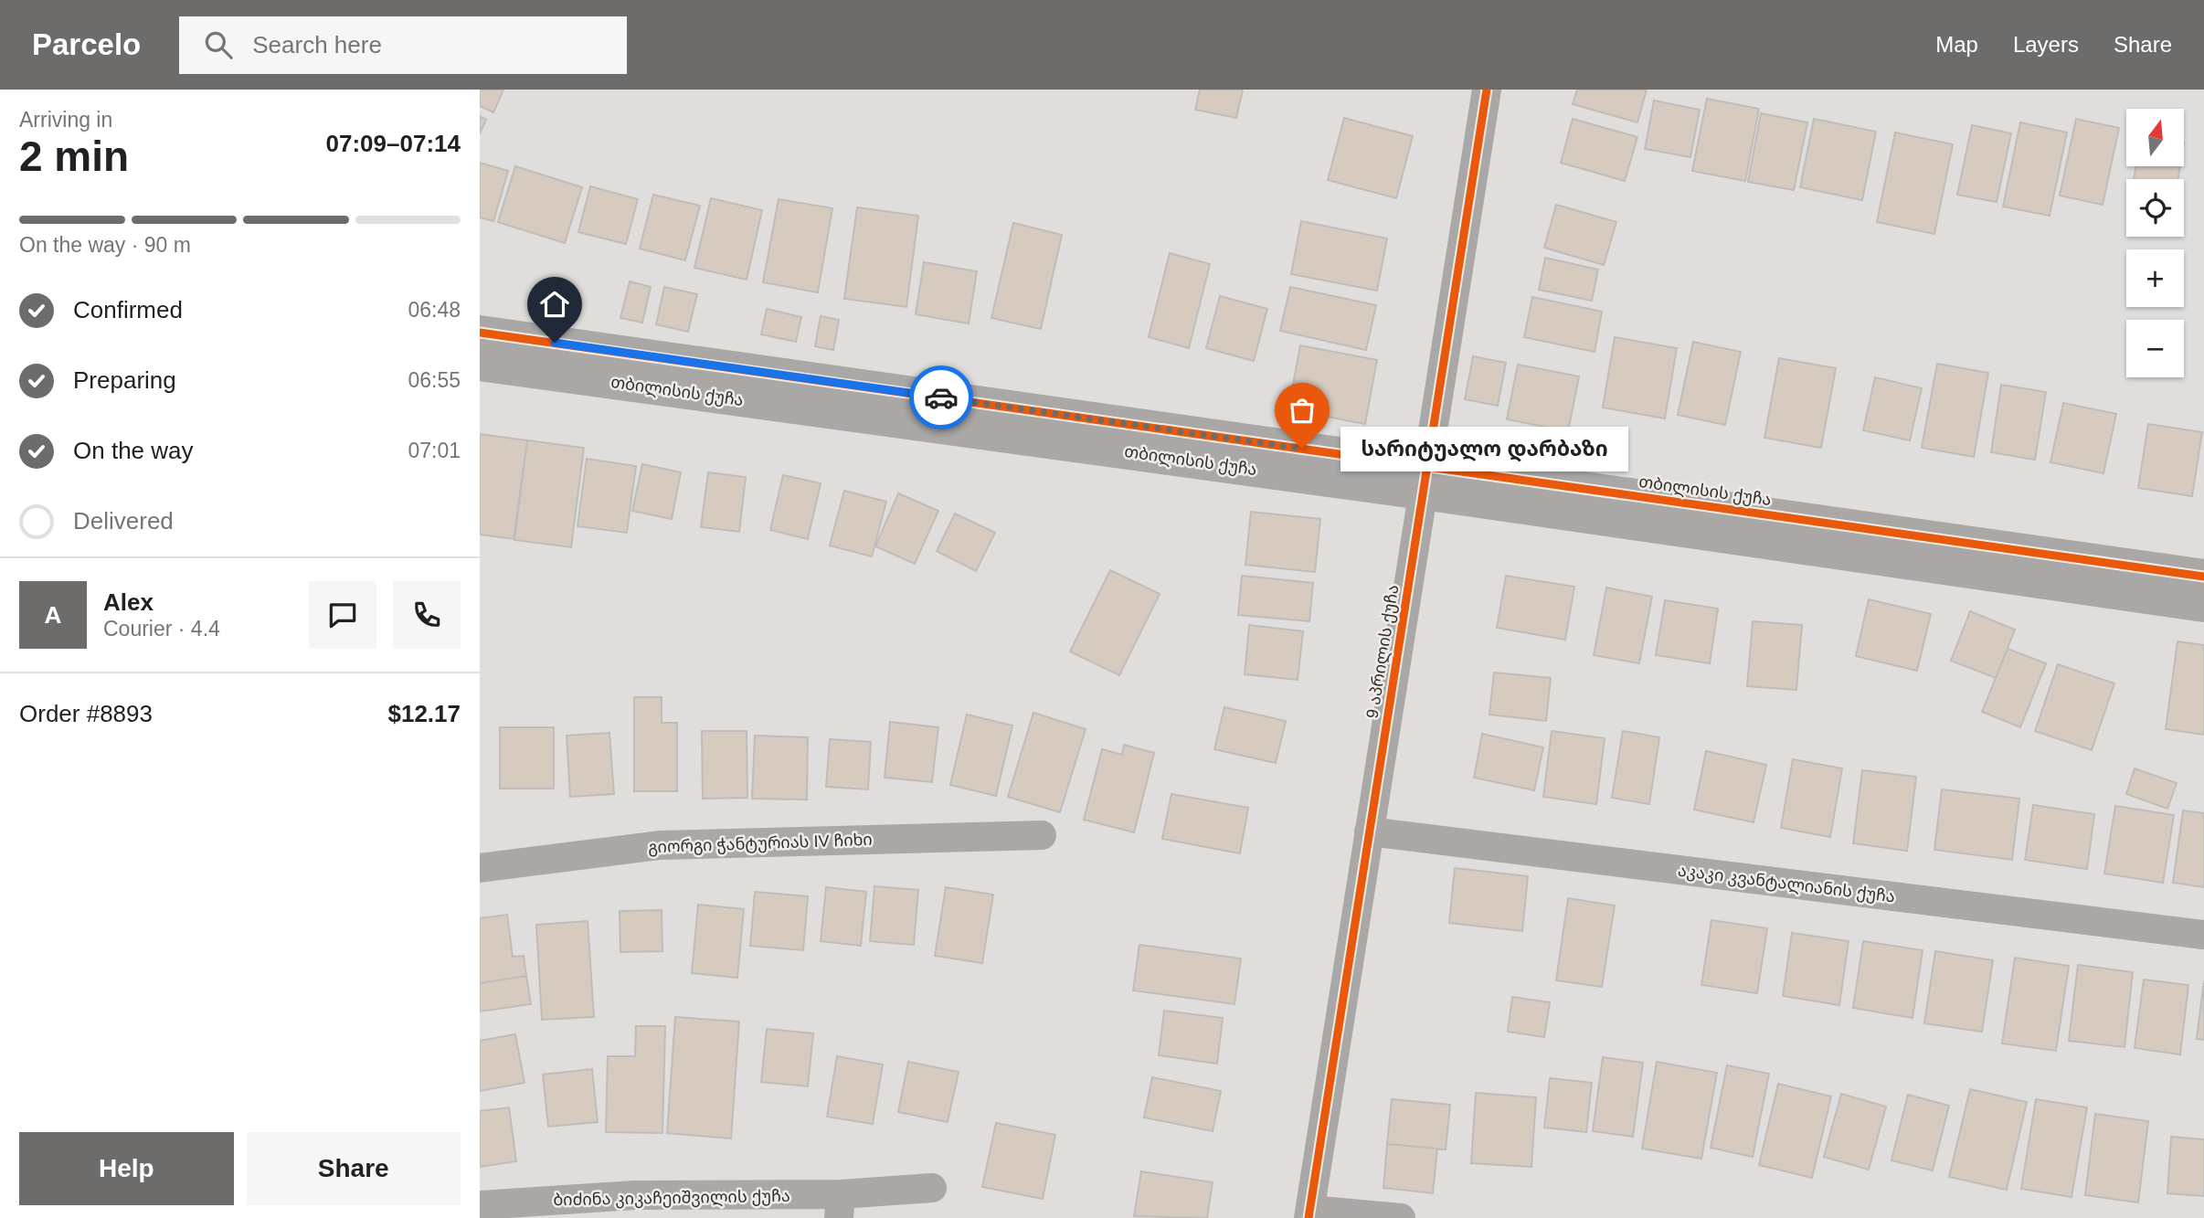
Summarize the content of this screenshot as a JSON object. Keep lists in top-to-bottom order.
{
  "streets": {
    "street": [
      "თბილისის ქუჩა",
      "9 აპრილის ქუჩა",
      "გიორგი ჭანტურიას IV ჩიხი",
      "აკაკი კვანტალიანის ქუჩა",
      "ბიძინა კიკაჩეიშვილის ქუჩა"
    ]
  },
  "crossings": [
    ["თბილისის ქუჩა", "9 აპრილის ქუჩა"],
    ["9 აპრილის ქუჩა", "აკაკი კვანტალიანის ქუჩა"]
  ],
  "places": ["სარიტუალო დარბაზი"],
  "north": "top",
  "page": {
    "header": "Parcelo",
    "search": "Search here",
    "nav": ["Map", "Layers", "Share"],
    "heading": ["2 min", "Arriving in", "07:09–07:14"],
    "panel": [
      "Alex",
      "Courier · 4.4",
      "Order #8893",
      "$12.17"
    ],
    "map_buttons": ["+", "−"],
    "bar": "On the way · 90 m",
    "list": [
      ["Confirmed", "06:48"],
      ["Preparing", "06:55"],
      ["On the way", "07:01"],
      "Delivered"
    ],
    "bubble": "სარიტუალო დარბაზი",
    "round": "A",
    "buttons": ["Help", "Share"]
  }
}
